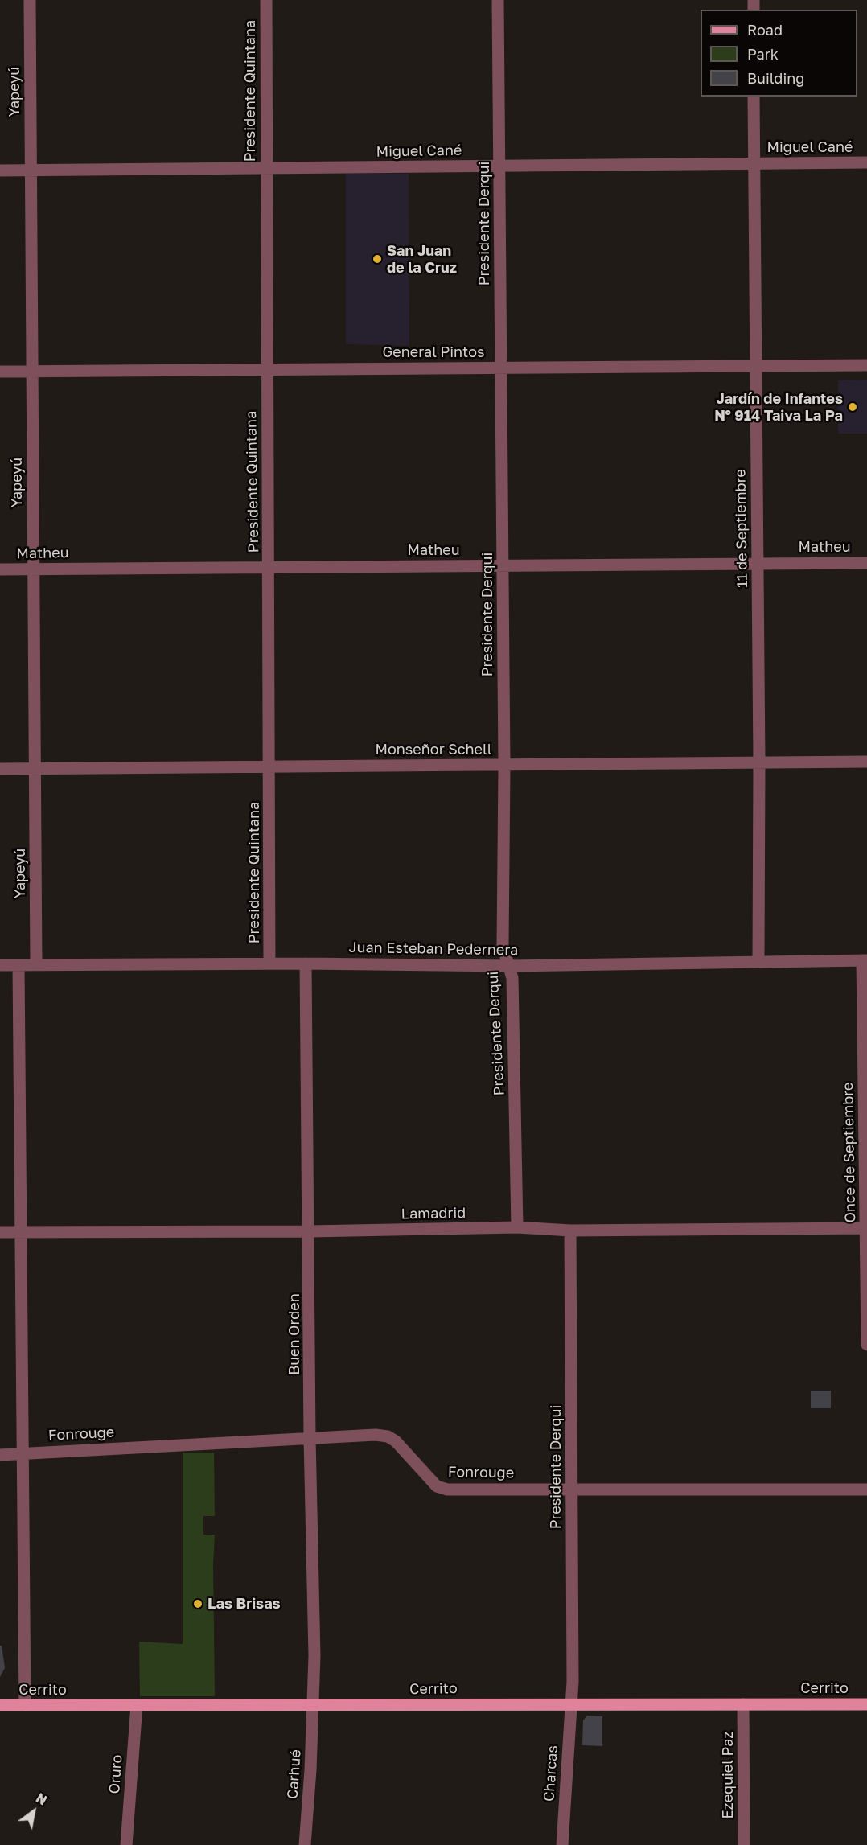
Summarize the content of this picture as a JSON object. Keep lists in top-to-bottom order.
{
  "streets": {
    "main road": ["Cerrito"],
    "street": [
      "Presidente Quintana",
      "Yapeyú",
      "Miguel Cané",
      "Presidente Derqui",
      "General Pintos",
      "11 de Septiembre",
      "Matheu",
      "Monseñor Schell",
      "Juan Esteban Pedernera",
      "Once de Septiembre",
      "Lamadrid",
      "Buen Orden",
      "Fonrouge",
      "Charcas",
      "Oruro",
      "Carhué",
      "Ezequiel Paz"
    ]
  },
  "crossings": [
    ["Presidente Quintana", "Miguel Cané"],
    ["Presidente Quintana", "General Pintos"],
    ["Presidente Quintana", "Matheu"],
    ["Presidente Quintana", "Monseñor Schell"],
    ["Presidente Quintana", "Juan Esteban Pedernera"],
    ["Yapeyú", "Miguel Cané"],
    ["Yapeyú", "General Pintos"],
    ["Yapeyú", "Matheu"],
    ["Yapeyú", "Monseñor Schell"],
    ["Yapeyú", "Juan Esteban Pedernera"],
    ["Miguel Cané", "Presidente Derqui"],
    ["Miguel Cané", "11 de Septiembre"],
    ["Presidente Derqui", "General Pintos"],
    ["Presidente Derqui", "Matheu"],
    ["Presidente Derqui", "Monseñor Schell"],
    ["Presidente Derqui", "Juan Esteban Pedernera"],
    ["Presidente Derqui", "Lamadrid"],
    ["Presidente Derqui", "Fonrouge"],
    ["Presidente Derqui", "Cerrito"],
    ["Presidente Derqui", "Charcas"],
    ["General Pintos", "11 de Septiembre"],
    ["11 de Septiembre", "Matheu"],
    ["11 de Septiembre", "Monseñor Schell"],
    ["11 de Septiembre", "Juan Esteban Pedernera"],
    ["Juan Esteban Pedernera", "Once de Septiembre"],
    ["Juan Esteban Pedernera", "Buen Orden"],
    ["Once de Septiembre", "Lamadrid"],
    ["Lamadrid", "Buen Orden"],
    ["Buen Orden", "Fonrouge"],
    ["Buen Orden", "Cerrito"],
    ["Buen Orden", "Carhué"],
    ["Cerrito", "Charcas"],
    ["Cerrito", "Oruro"],
    ["Cerrito", "Carhué"],
    ["Cerrito", "Ezequiel Paz"]
  ],
  "places": ["San Juan de la Cruz", "Jardín de Infantes Nº 914 Taiva La Pa", "Las Brisas"],
  "legend": ["Road", "Park", "Building"],
  "north": "top right"
}
